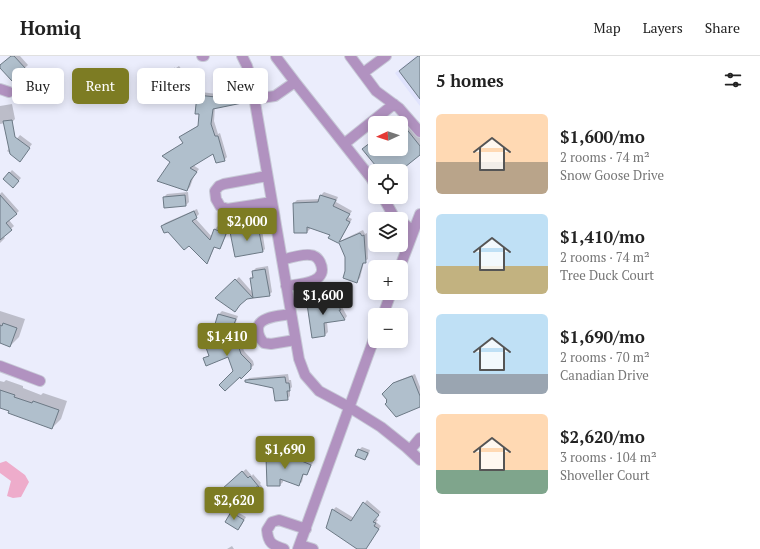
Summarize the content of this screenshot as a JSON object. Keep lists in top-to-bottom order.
{
  "north": "left",
  "page": {
    "header": "Homiq",
    "nav": ["Map", "Layers", "Share"],
    "heading": "5 homes",
    "chip": [
      "Buy",
      "Rent",
      "Filters",
      "New"
    ],
    "list": [
      {
        "name": "$1,600/mo",
        "note": "2 rooms · 74 m² · Snow Goose Drive"
      },
      {
        "name": "$1,410/mo",
        "note": "2 rooms · 74 m² · Tree Duck Court"
      },
      {
        "name": "$1,690/mo",
        "note": "2 rooms · 70 m² · Canadian Drive"
      },
      {
        "name": "$2,620/mo",
        "note": "3 rooms · 104 m² · Shoveller Court"
      }
    ],
    "map_buttons": ["+", "−"],
    "price": [
      "$2,000",
      "$1,600",
      "$1,410",
      "$1,690",
      "$2,620"
    ]
  }
}
